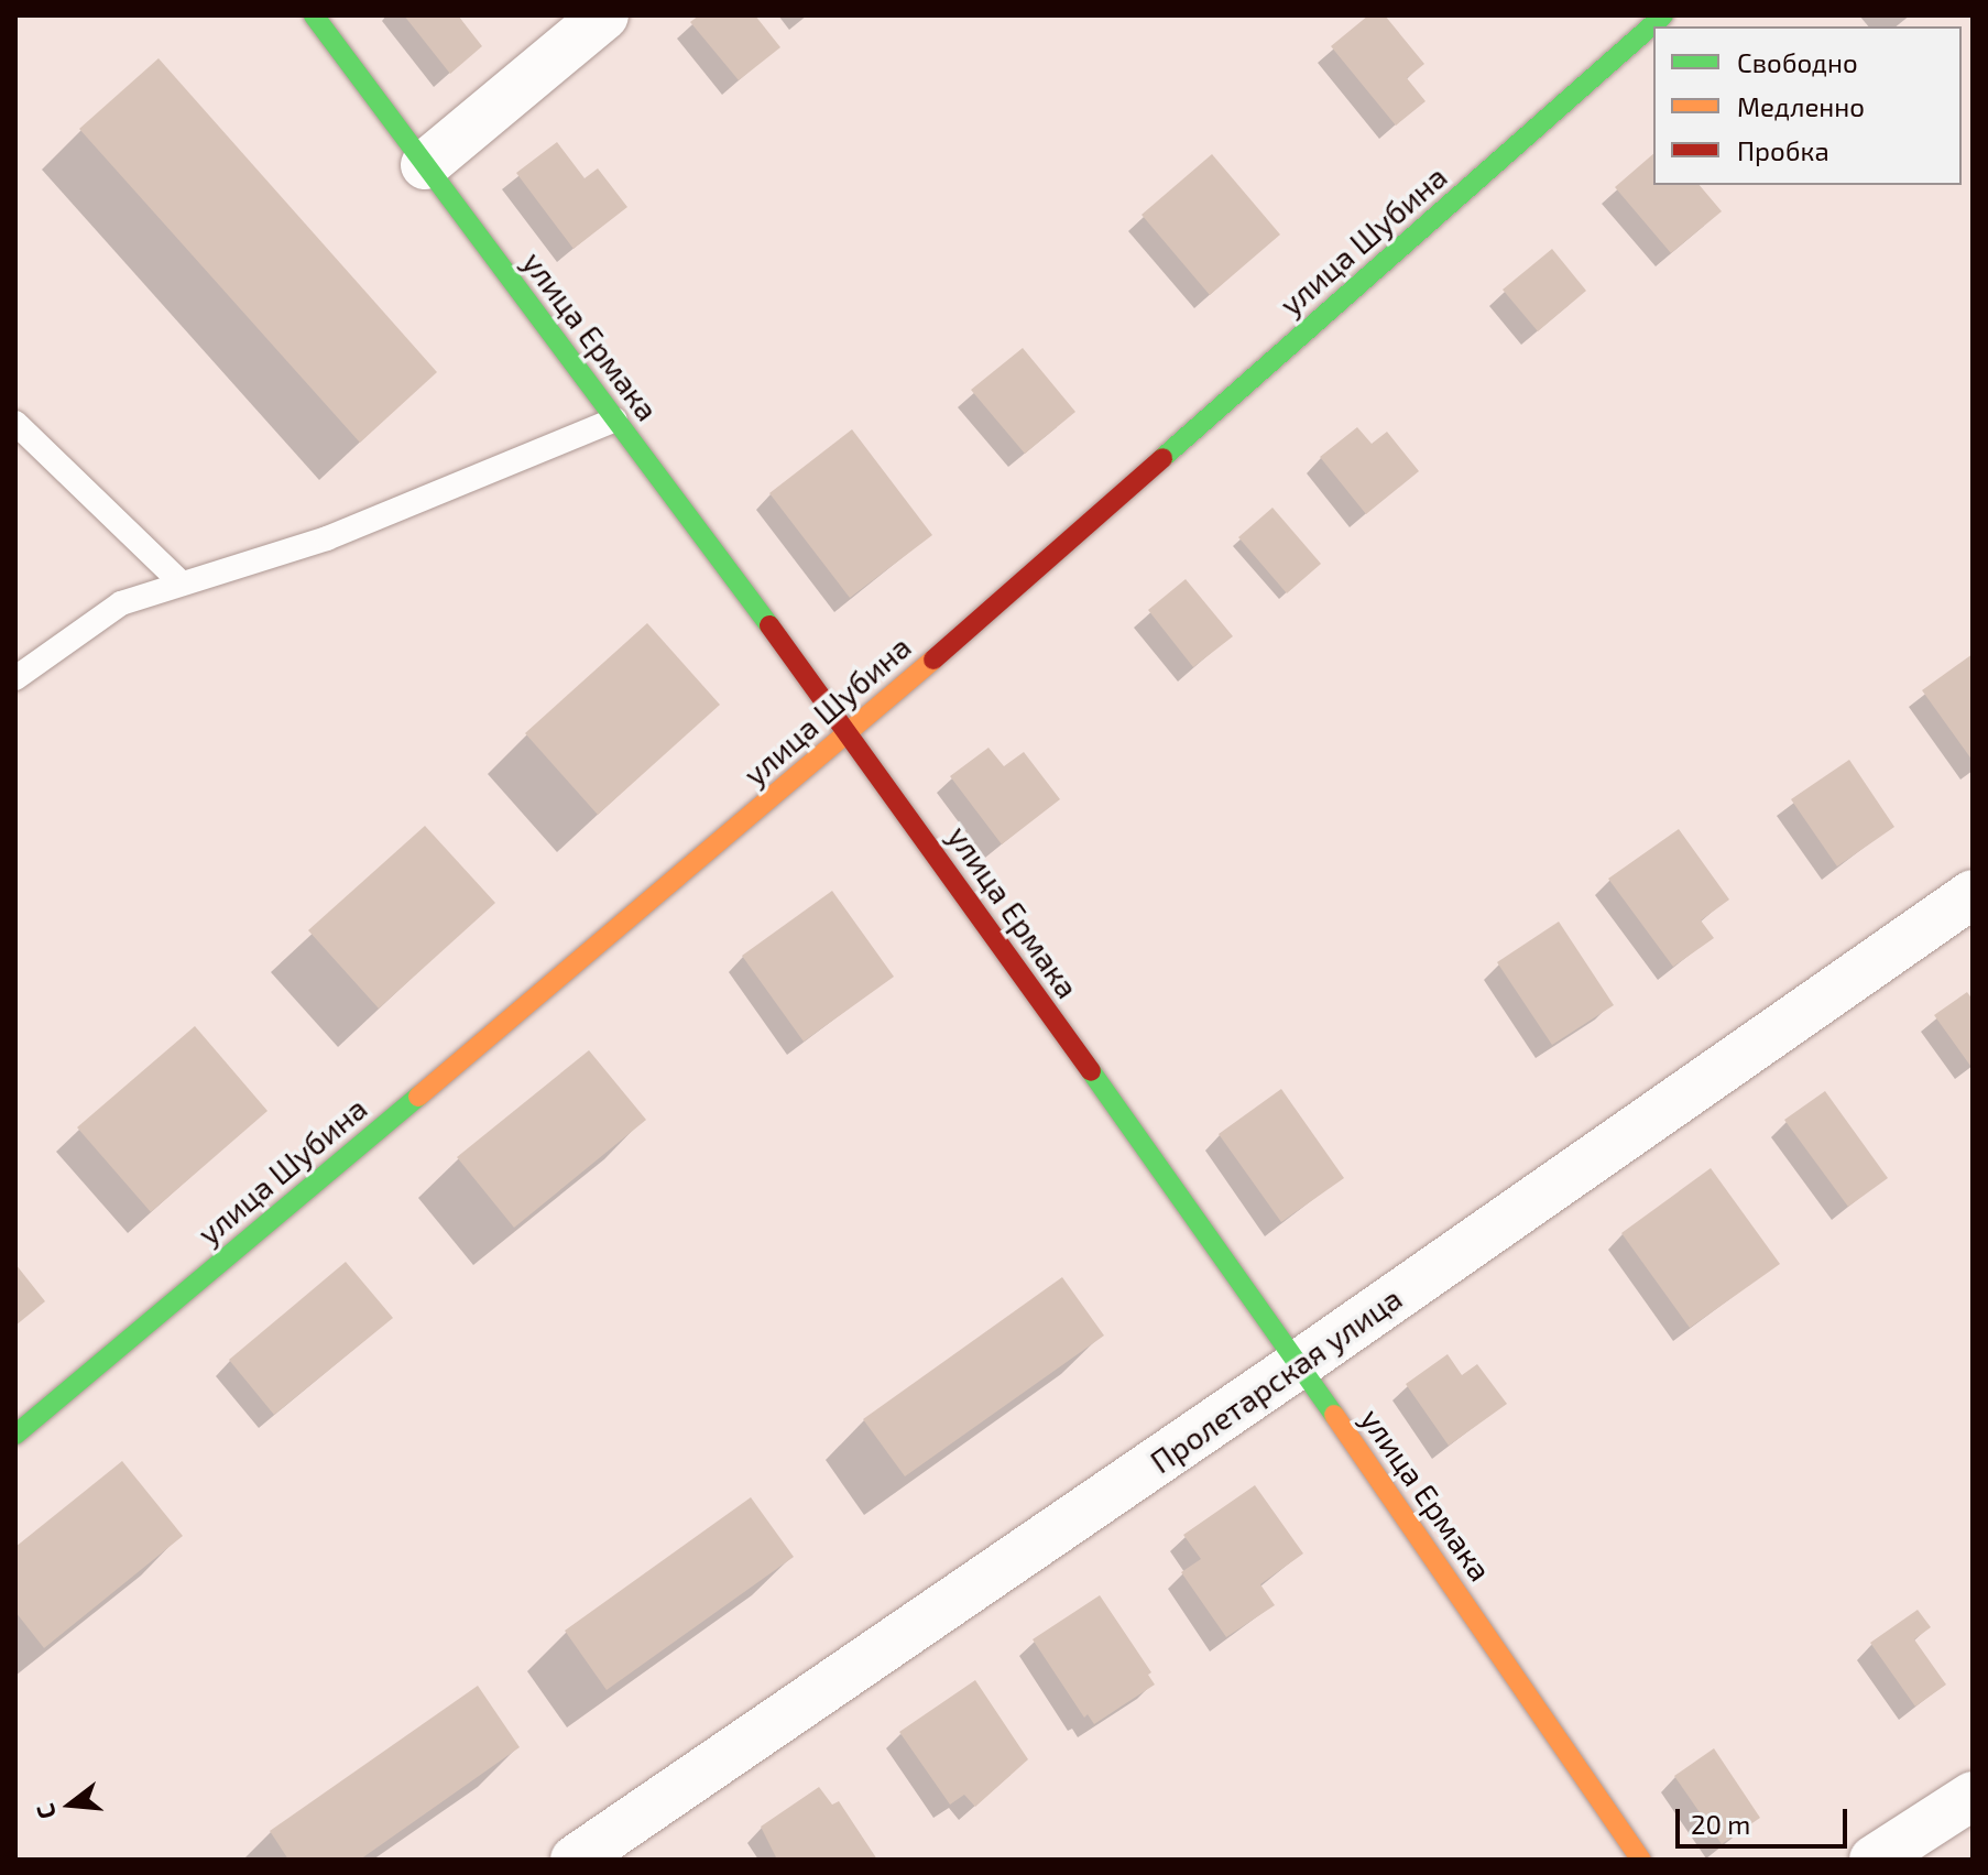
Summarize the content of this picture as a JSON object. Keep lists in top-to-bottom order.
{
  "streets": {
    "street": ["улица Шубина", "улица Ермака", "Пролетарская улица"]
  },
  "crossings": [
    ["улица Шубина", "улица Ермака"],
    ["улица Ермака", "Пролетарская улица"]
  ],
  "legend": ["Свободно", "Медленно", "Пробка"],
  "scale_bar": "20 m",
  "north": "left"
}
